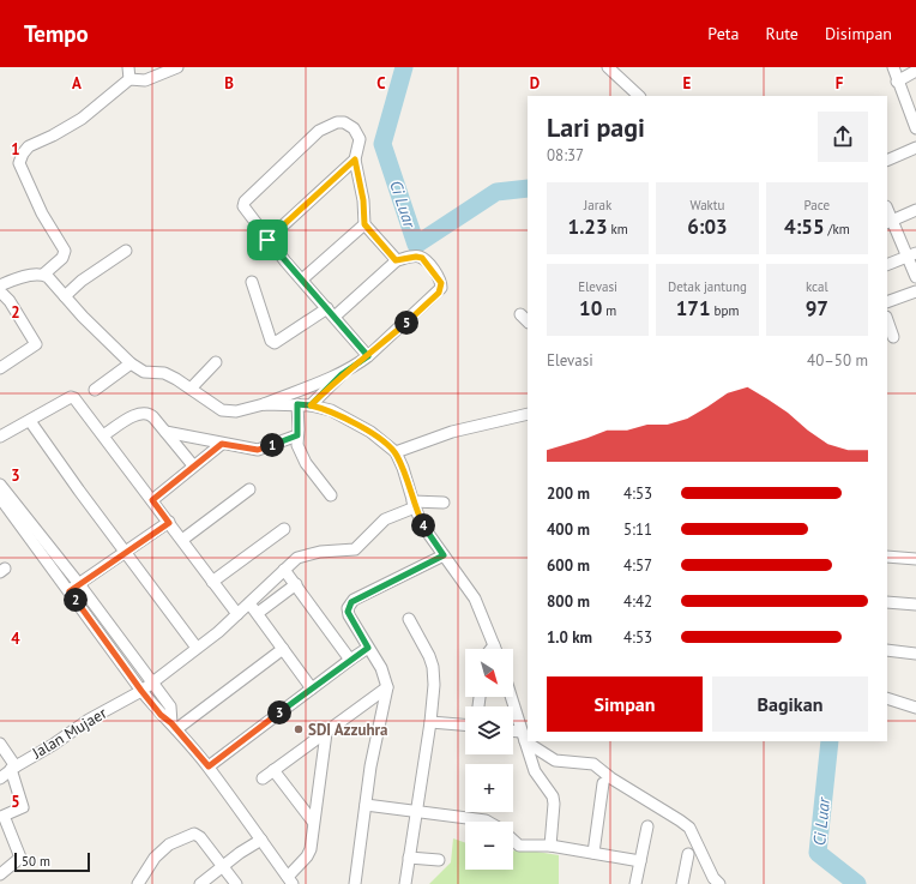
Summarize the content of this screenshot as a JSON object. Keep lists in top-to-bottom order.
{
  "streets": {
    "street": ["Jalan Mujaer"]
  },
  "water": ["Ci Luar"],
  "places": ["SDI Azzuhra"],
  "scale_bar": "50 m",
  "north": "bottom right",
  "page": {
    "header": "Tempo",
    "nav": ["Peta", "Rute", "Disimpan"],
    "heading": ["Lari pagi", "08:37"],
    "stats": [
      ["Jarak", "1.23 km"],
      ["Waktu", "6:03"],
      ["Pace", "4:55 /km"],
      ["Elevasi", "10 m"],
      ["Detak jantung", "171 bpm"],
      ["kcal", "97"]
    ],
    "pins": [
      "5",
      "1",
      "4",
      "2",
      "3"
    ],
    "chart": ["Elevasi", "40–50 m"],
    "list": [
      {
        "name": "200 m",
        "note": "4:53"
      },
      {
        "name": "400 m",
        "note": "5:11"
      },
      {
        "name": "600 m",
        "note": "4:57"
      },
      {
        "name": "800 m",
        "note": "4:42"
      },
      {
        "name": "1.0 km",
        "note": "4:53"
      }
    ],
    "map_buttons": ["+", "−"],
    "buttons": ["Simpan", "Bagikan"],
    "scale": "50 m"
  },
  "grid": {
    "columns": [
      "A",
      "B",
      "C",
      "D",
      "E",
      "F"
    ],
    "rows": [
      "1",
      "2",
      "3",
      "4",
      "5"
    ]
  }
}
